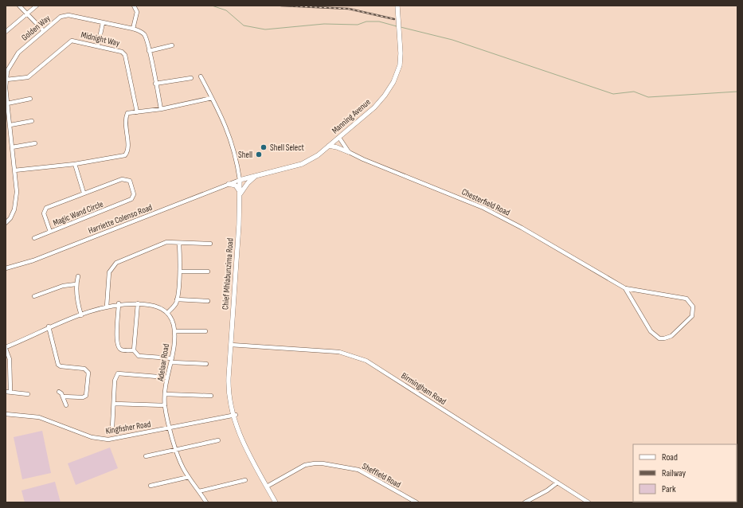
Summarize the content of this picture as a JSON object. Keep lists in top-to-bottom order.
{
  "streets": {
    "main road": ["Manning Avenue", "Chief Mhlabunzima Road"],
    "street": [
      "Golden Way",
      "Midnight Way",
      "Chesterfield Road",
      "Magic Wand Circle",
      "Harriette Colenso Road",
      "Adelaar Road",
      "Birmingham Road",
      "Kingfisher Road",
      "Sheffield Road"
    ]
  },
  "crossings": [
    ["Golden Way", "Midnight Way"],
    ["Manning Avenue", "Chesterfield Road"],
    ["Manning Avenue", "Harriette Colenso Road"],
    ["Manning Avenue", "Chief Mhlabunzima Road"],
    ["Harriette Colenso Road", "Chief Mhlabunzima Road"],
    ["Chief Mhlabunzima Road", "Birmingham Road"],
    ["Chief Mhlabunzima Road", "Kingfisher Road"],
    ["Chief Mhlabunzima Road", "Sheffield Road"],
    ["Adelaar Road", "Kingfisher Road"]
  ],
  "places": ["Shell Select", "Shell"],
  "legend": ["Road", "Railway", "Park"]
}
